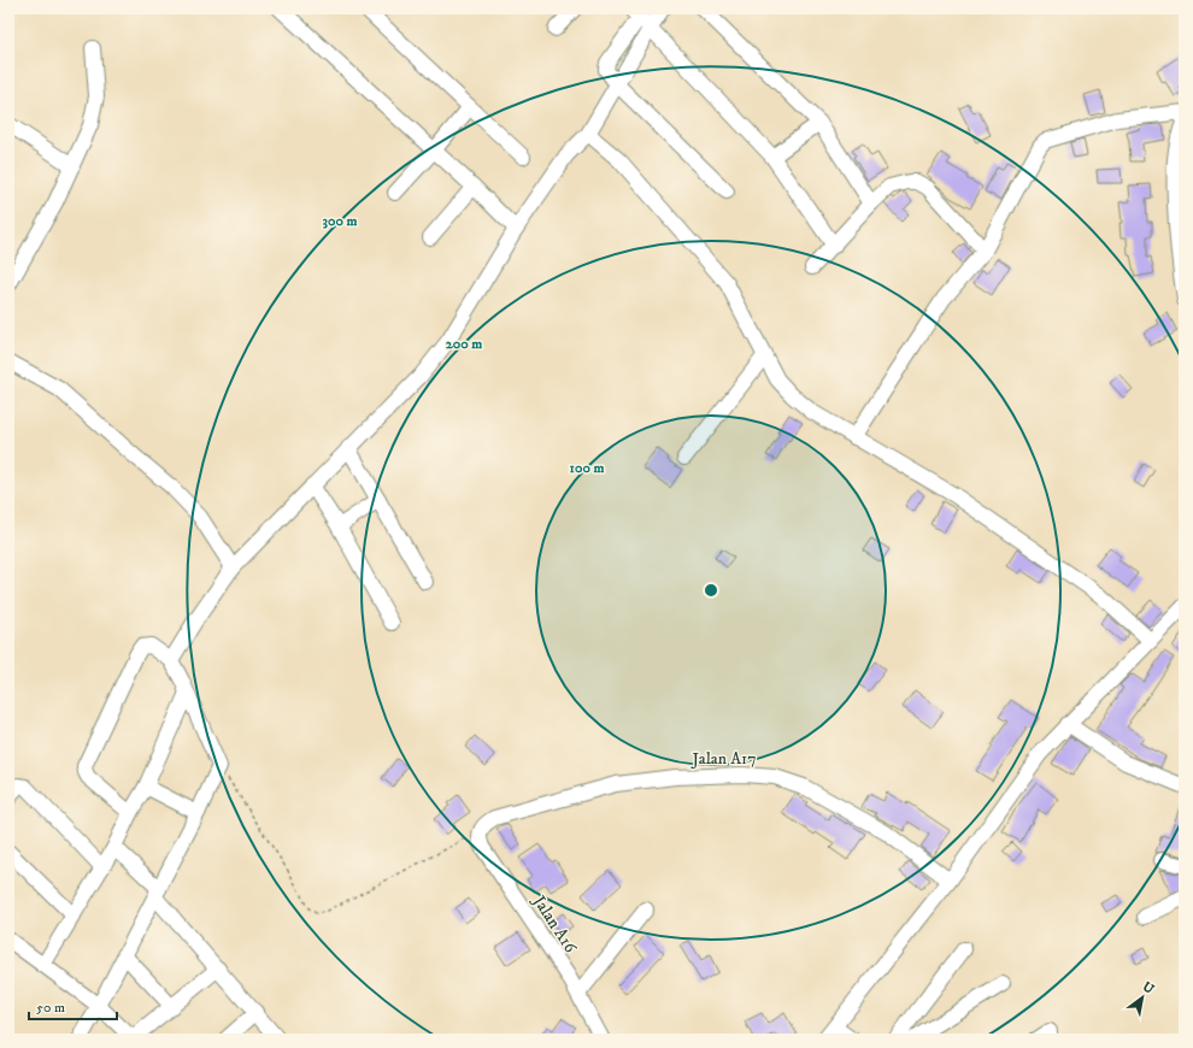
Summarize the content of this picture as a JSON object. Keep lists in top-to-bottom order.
{
  "streets": {
    "street": ["Jalan A17", "Jalan A16"]
  },
  "crossings": [
    ["Jalan A17", "Jalan A16"]
  ],
  "scale_bar": "50 m",
  "north": "top right",
  "rings": ["300 m", "200 m", "100 m"]
}
